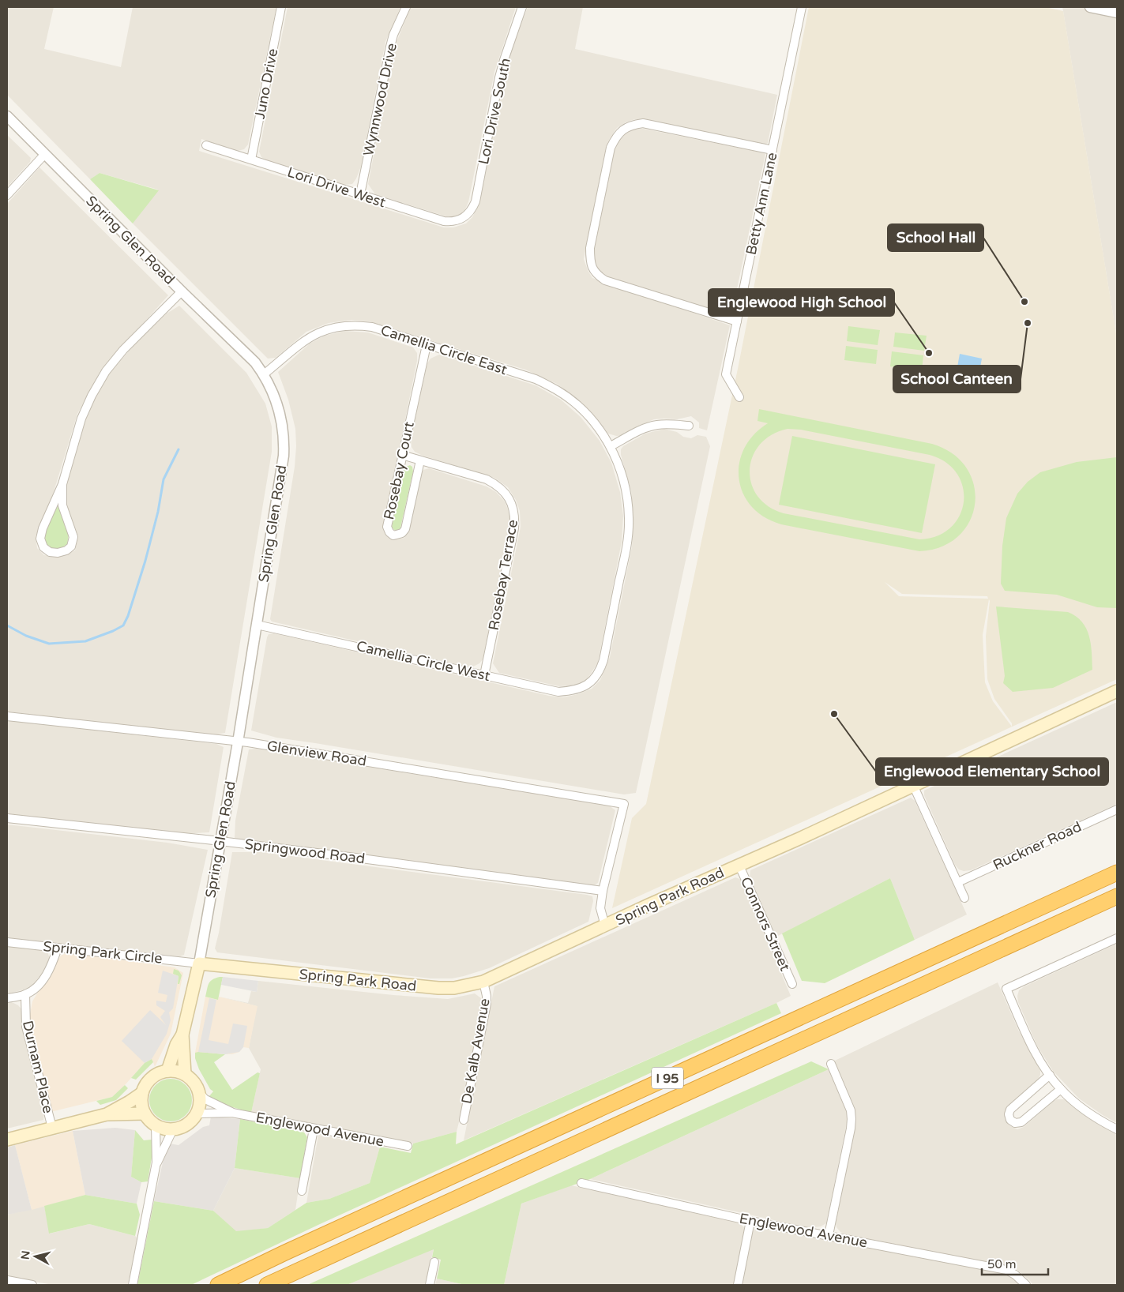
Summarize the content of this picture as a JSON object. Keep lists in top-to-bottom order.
{
  "streets": {
    "highway": ["I 95"],
    "main road": ["Spring Glen Road", "Spring Park Road"],
    "street": [
      "Juno Drive",
      "Wynnwood Drive",
      "Lori Drive South",
      "Lori Drive West",
      "Betty Ann Lane",
      "Camellia Circle East",
      "Rosebay Court",
      "Rosebay Terrace",
      "Camellia Circle West",
      "Glenview Road",
      "Ruckner Road",
      "Springwood Road",
      "Connors Street",
      "Spring Park Circle",
      "De Kalb Avenue",
      "Durnam Place",
      "Englewood Avenue"
    ]
  },
  "crossings": [
    ["Juno Drive", "Lori Drive West"],
    ["Wynnwood Drive", "Lori Drive West"],
    ["Lori Drive South", "Lori Drive West"],
    ["Spring Glen Road", "Camellia Circle East"],
    ["Spring Glen Road", "Camellia Circle West"],
    ["Spring Glen Road", "Glenview Road"],
    ["Spring Glen Road", "Springwood Road"],
    ["Spring Glen Road", "Spring Park Road"],
    ["Spring Glen Road", "Spring Park Circle"],
    ["Spring Glen Road", "Englewood Avenue"],
    ["Camellia Circle East", "Rosebay Court"],
    ["Camellia Circle East", "Camellia Circle West"],
    ["Rosebay Court", "Rosebay Terrace"],
    ["Rosebay Terrace", "Camellia Circle West"],
    ["Glenview Road", "Springwood Road"],
    ["Spring Park Road", "Connors Street"],
    ["Spring Park Road", "Spring Park Circle"],
    ["Spring Park Road", "De Kalb Avenue"]
  ],
  "places": [
    "School Hall",
    "School Canteen",
    "Englewood High School",
    "Englewood Elementary School"
  ],
  "scale_bar": "50 m",
  "north": "left"
}
